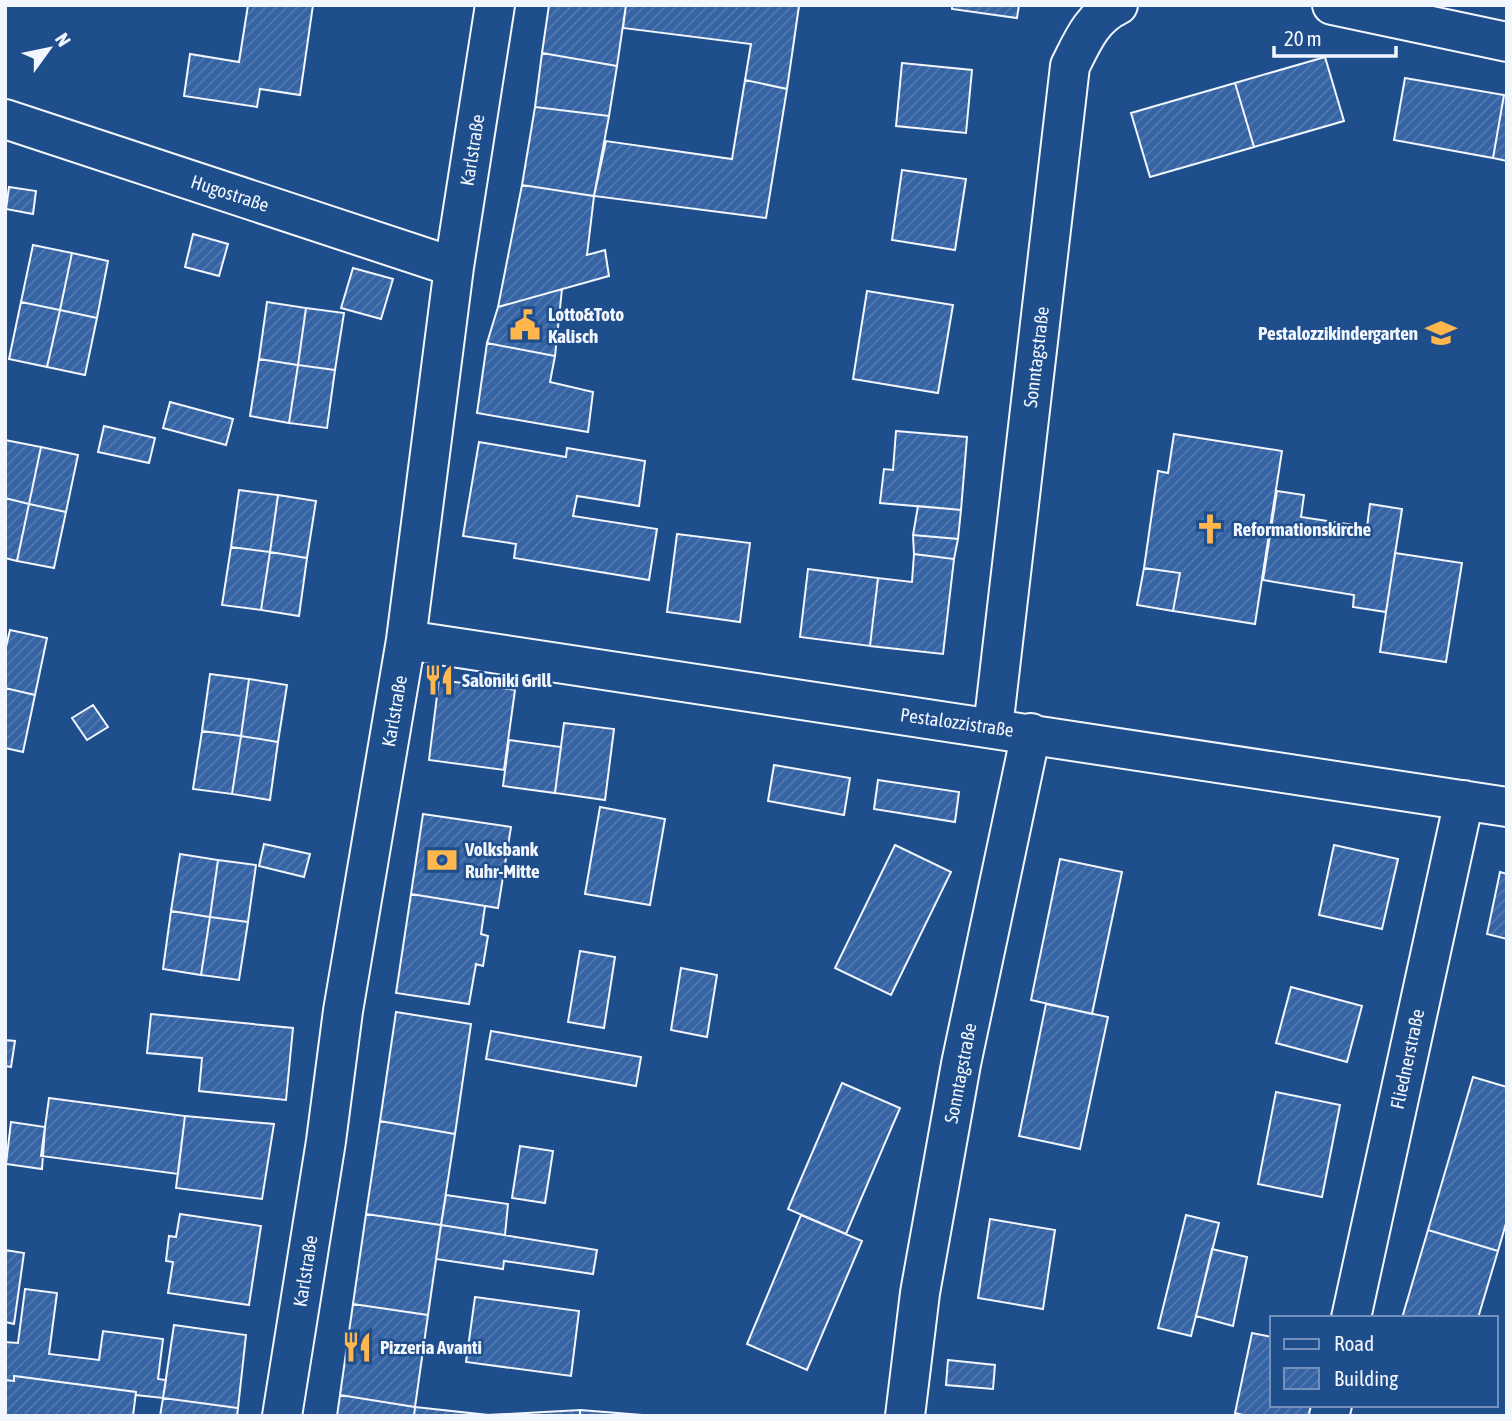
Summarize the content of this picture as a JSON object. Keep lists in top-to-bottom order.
{
  "streets": {
    "street": [
      "Karlstraße",
      "Hugostraße",
      "Sonntagstraße",
      "Pestalozzistraße",
      "Fliednerstraße"
    ]
  },
  "crossings": [
    ["Karlstraße", "Hugostraße"],
    ["Karlstraße", "Pestalozzistraße"],
    ["Sonntagstraße", "Pestalozzistraße"],
    ["Pestalozzistraße", "Fliednerstraße"]
  ],
  "places": {
    "public building": ["Lotto&Toto Kalisch"],
    "school or university": ["Pestalozzikindergarten"],
    "church": ["Reformationskirche"],
    "restaurant": ["Saloniki Grill", "Pizzeria Avanti"],
    "bank": ["Volksbank Ruhr-Mitte"]
  },
  "legend": ["Road", "Building"],
  "scale_bar": "20 m",
  "north": "top right"
}
